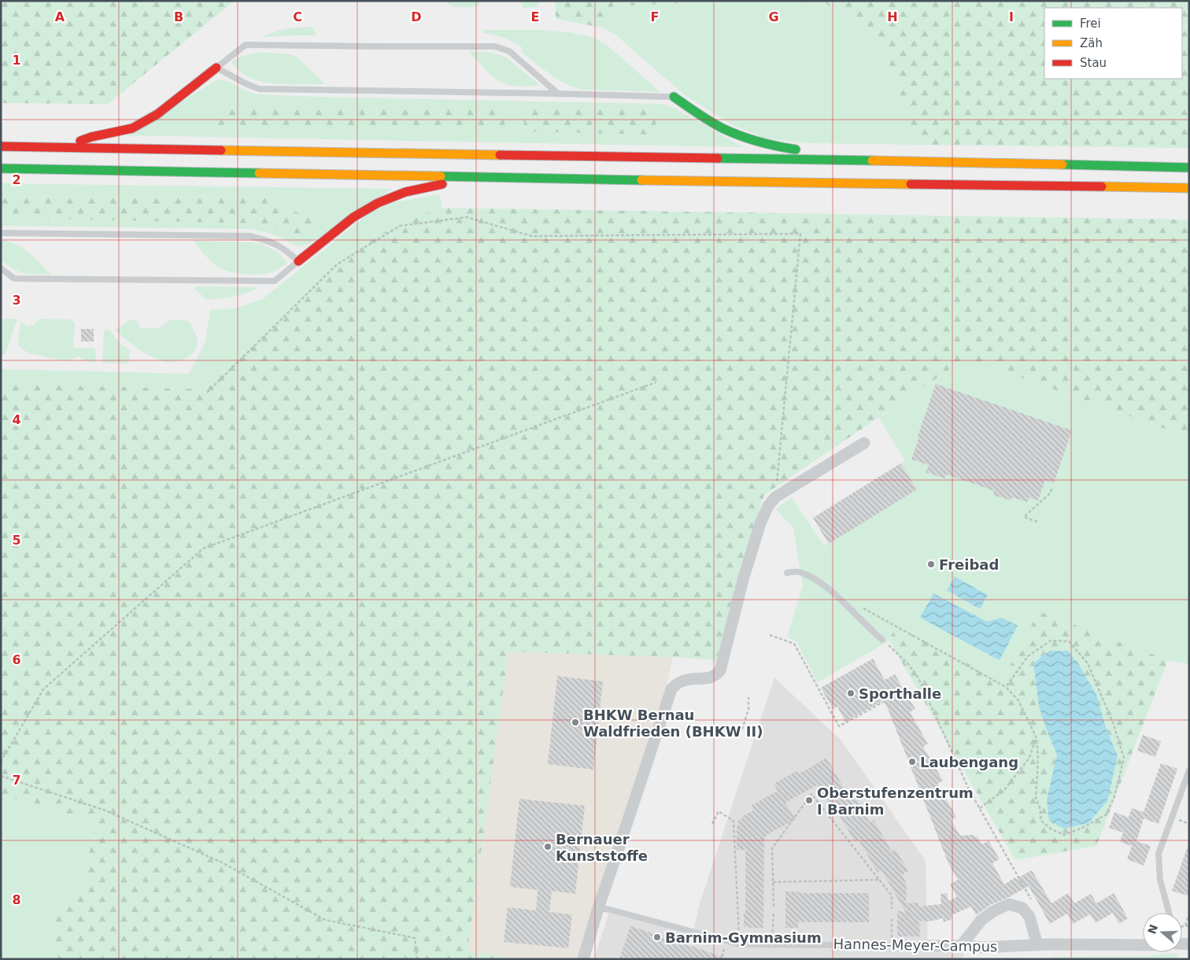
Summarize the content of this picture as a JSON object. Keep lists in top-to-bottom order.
{
  "streets": {
    "street": ["Hannes-Meyer-Campus"]
  },
  "places": [
    "Freibad",
    "Sporthalle",
    "BHKW Bernau Waldfrieden (BHKW II)",
    "Laubengang",
    "Oberstufenzentrum I Barnim",
    "Bernauer Kunststoffe",
    "Barnim-Gymnasium"
  ],
  "legend": ["Frei", "Zäh", "Stau"],
  "north": "left",
  "grid": {
    "columns": [
      "A",
      "B",
      "C",
      "D",
      "E",
      "F",
      "G",
      "H",
      "I"
    ],
    "rows": [
      "1",
      "2",
      "3",
      "4",
      "5",
      "6",
      "7",
      "8"
    ]
  }
}
